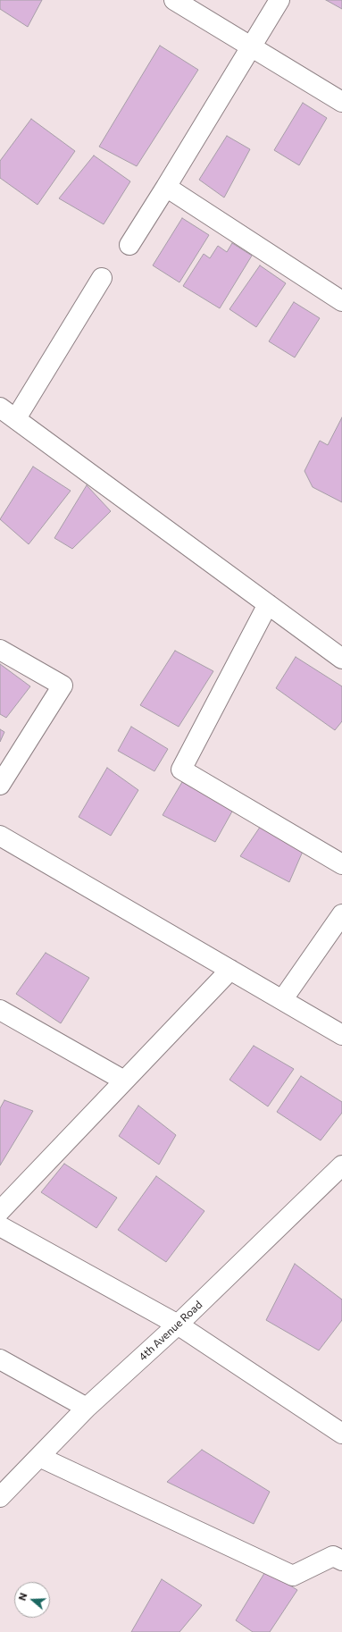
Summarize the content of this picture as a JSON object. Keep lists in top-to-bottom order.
{
  "streets": {
    "street": ["4th Avenue Road"]
  },
  "north": "left"
}
